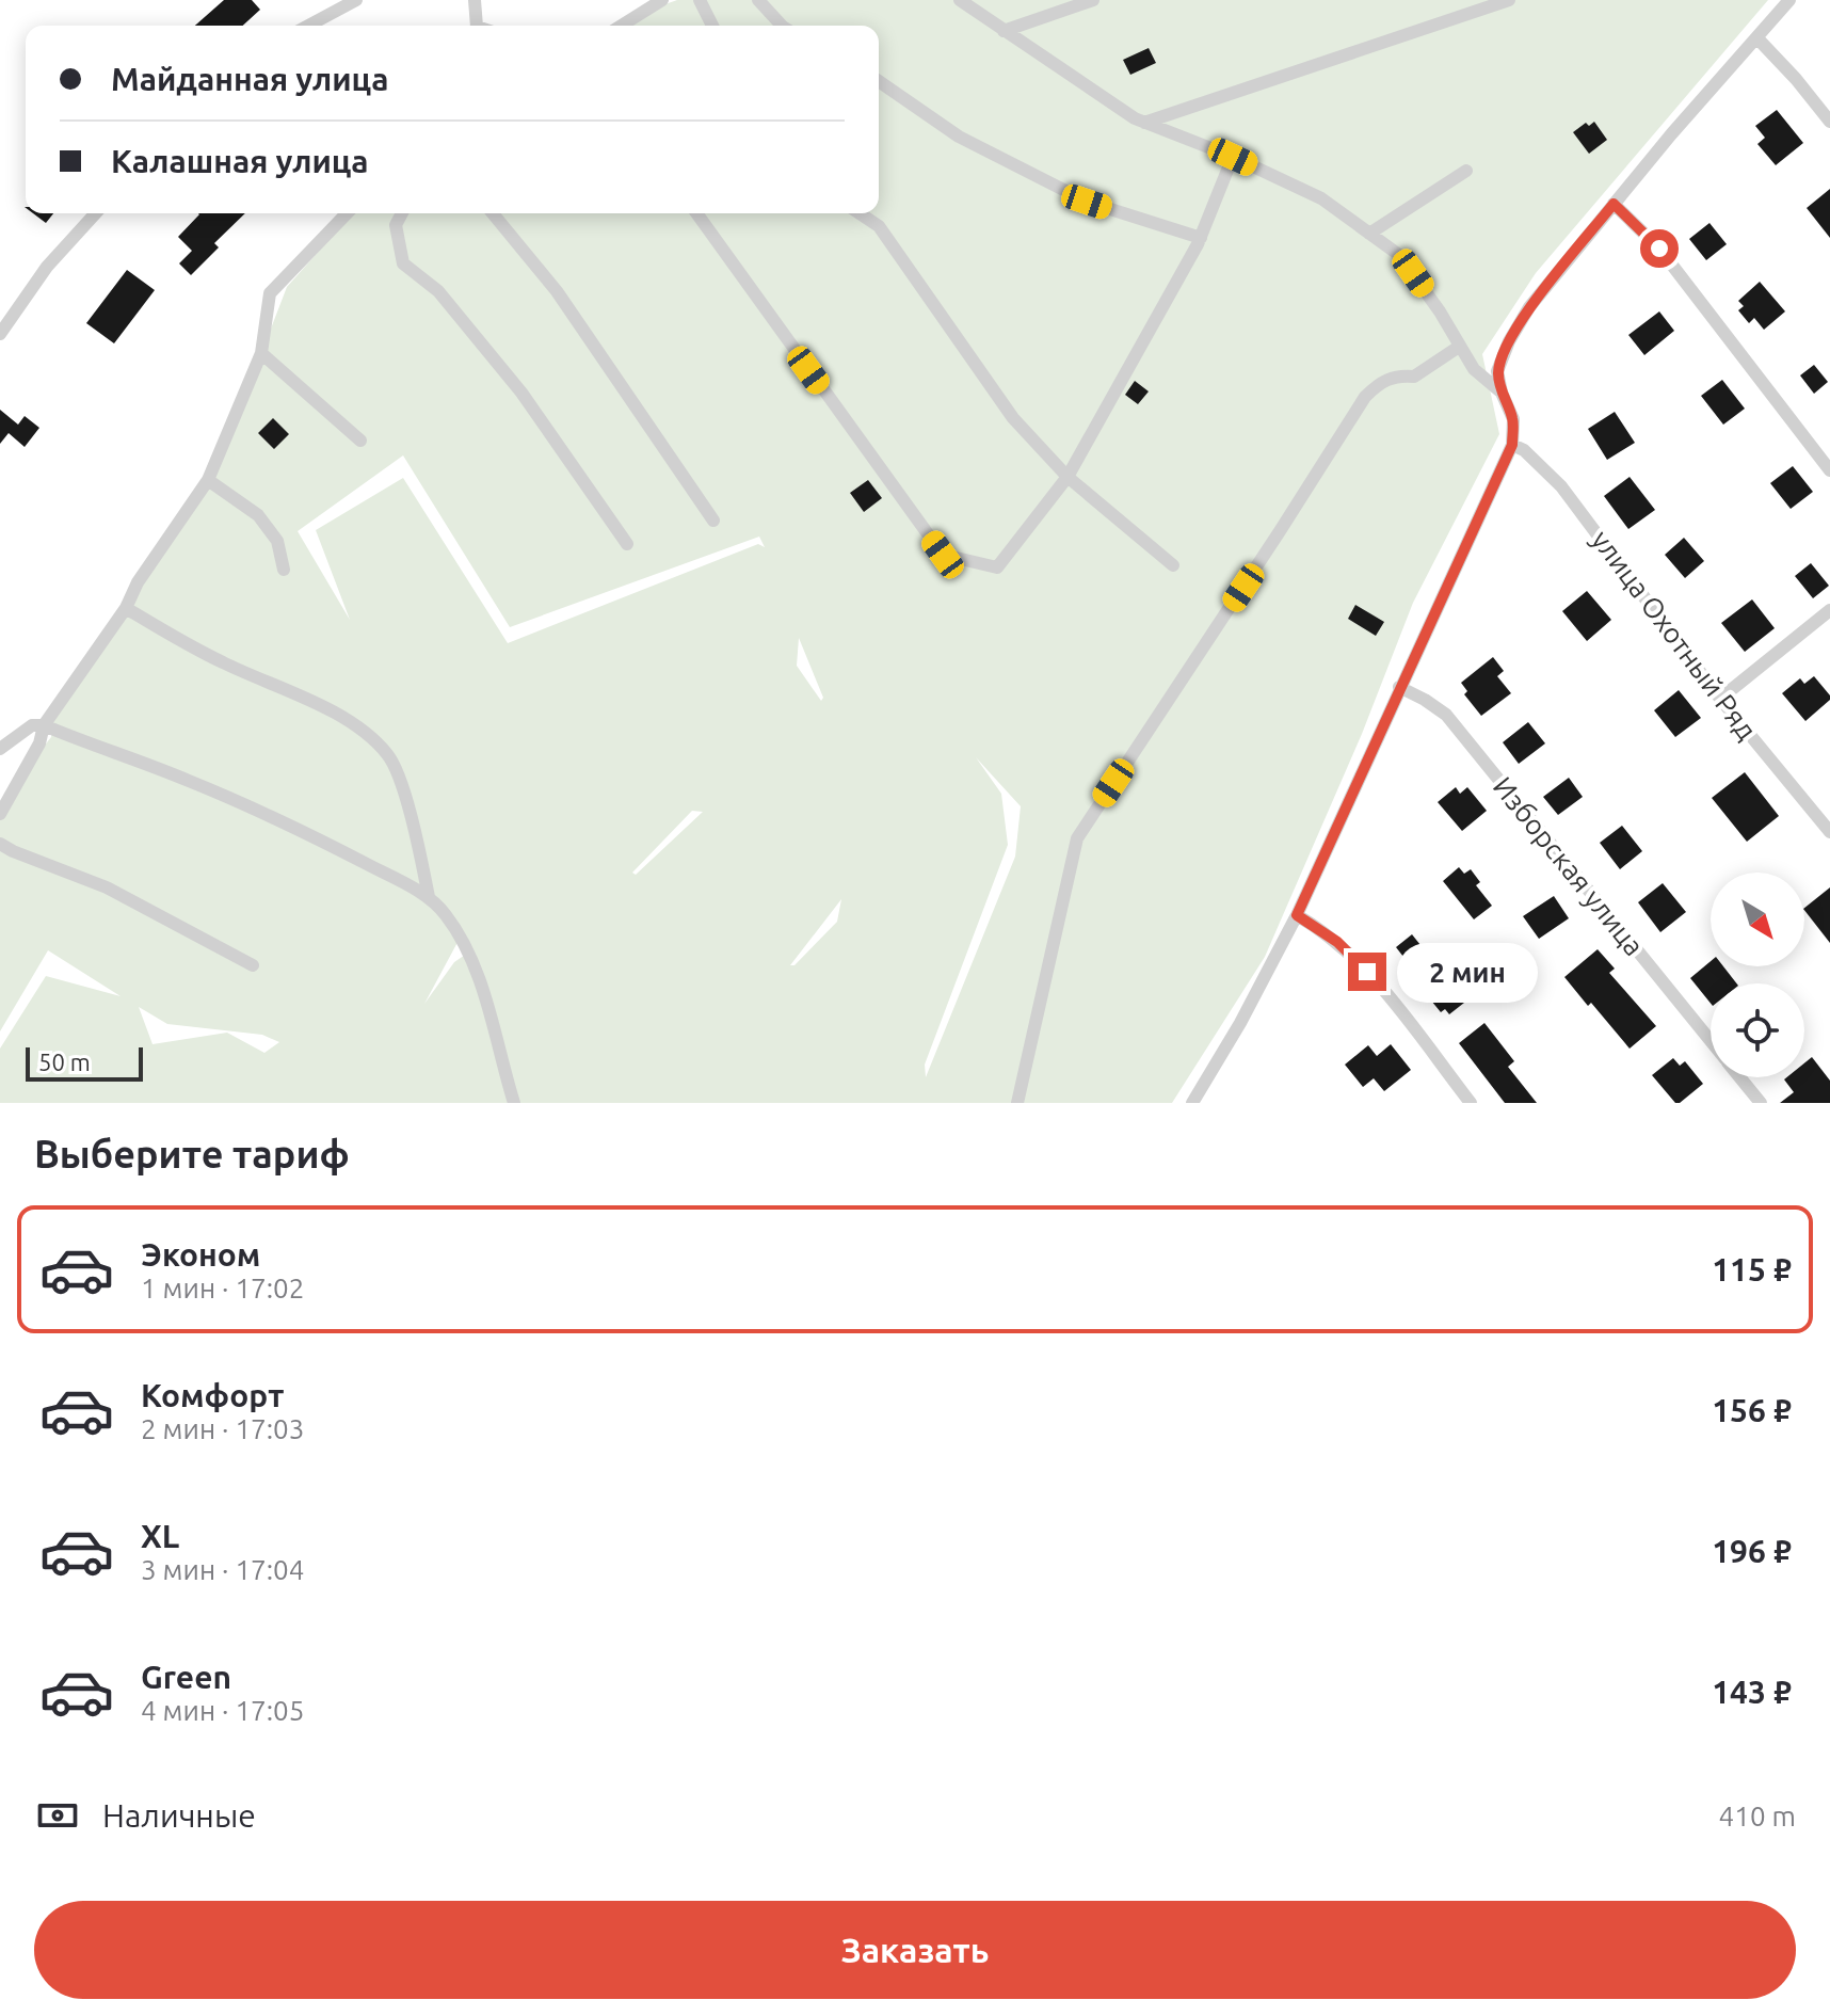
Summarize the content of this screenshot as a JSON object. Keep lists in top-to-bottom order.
{
  "streets": {
    "street": ["улица Охотный Ряд", "Изборская улица"]
  },
  "scale_bar": "50 m",
  "north": "bottom right",
  "page": {
    "banner": ["Майданная улица", "Калашная улица"],
    "bubble": "2 мин",
    "scale": "50 m",
    "heading": "Выберите тариф",
    "list": [
      {
        "name": "Эконом",
        "note": "1 мин · 17:02",
        "value": "115 ₽"
      },
      {
        "name": "Комфорт",
        "note": "2 мин · 17:03",
        "value": "156 ₽"
      },
      {
        "name": "XL",
        "note": "3 мин · 17:04",
        "value": "196 ₽"
      },
      {
        "name": "Green",
        "note": "4 мин · 17:05",
        "value": "143 ₽"
      }
    ],
    "pay": ["Наличные", "410 m"],
    "buttons": "Заказать"
  }
}
